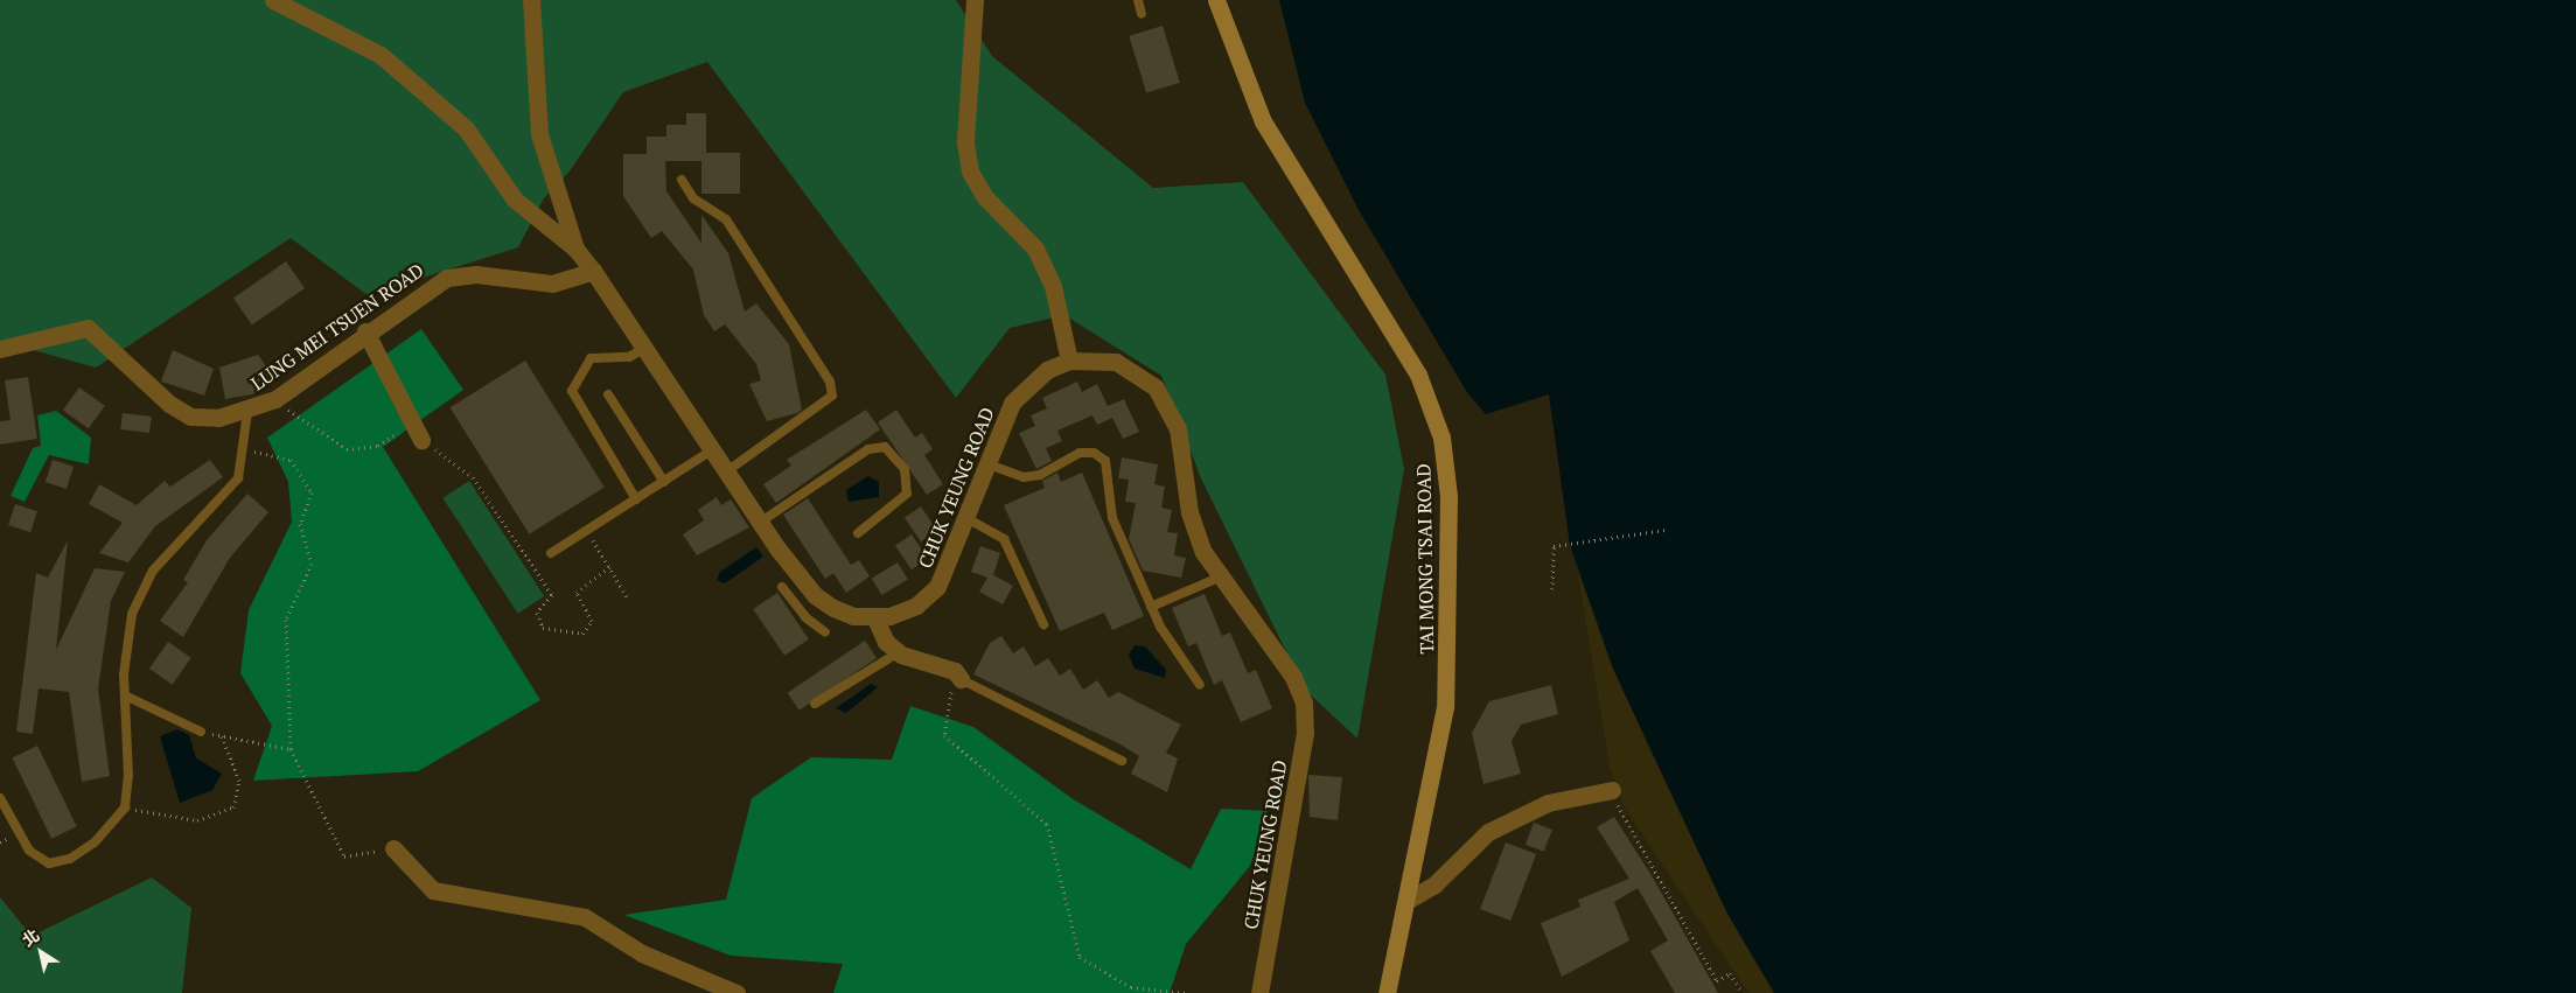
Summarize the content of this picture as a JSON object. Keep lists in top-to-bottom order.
{
  "streets": {
    "main road": ["TAI MONG TSAI ROAD"],
    "street": ["LUNG MEI TSUEN ROAD", "CHUK YEUNG ROAD"]
  },
  "crossings": [
    ["LUNG MEI TSUEN ROAD", "CHUK YEUNG ROAD"]
  ],
  "north": "top left"
}
